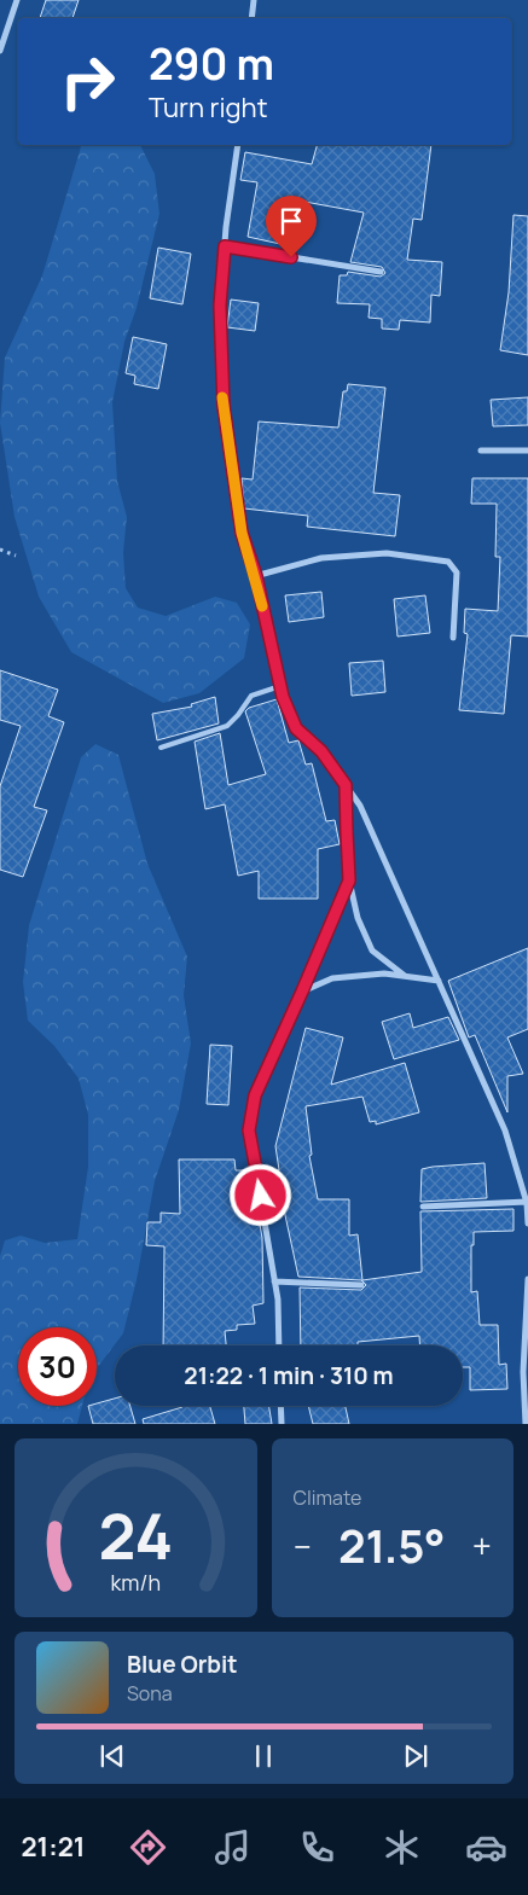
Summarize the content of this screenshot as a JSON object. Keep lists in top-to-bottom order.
{
  "page": {
    "turn": ["290 m", "Turn right"],
    "limit": "30",
    "trip": "21:22 · 1 min · 310 m",
    "tile": "Climate",
    "heat": ["−", "21.5°", "+"],
    "song": ["Blue Orbit", "Sona"],
    "tabs": "21:21",
    "gauge": ["24", "km/h"]
  }
}
